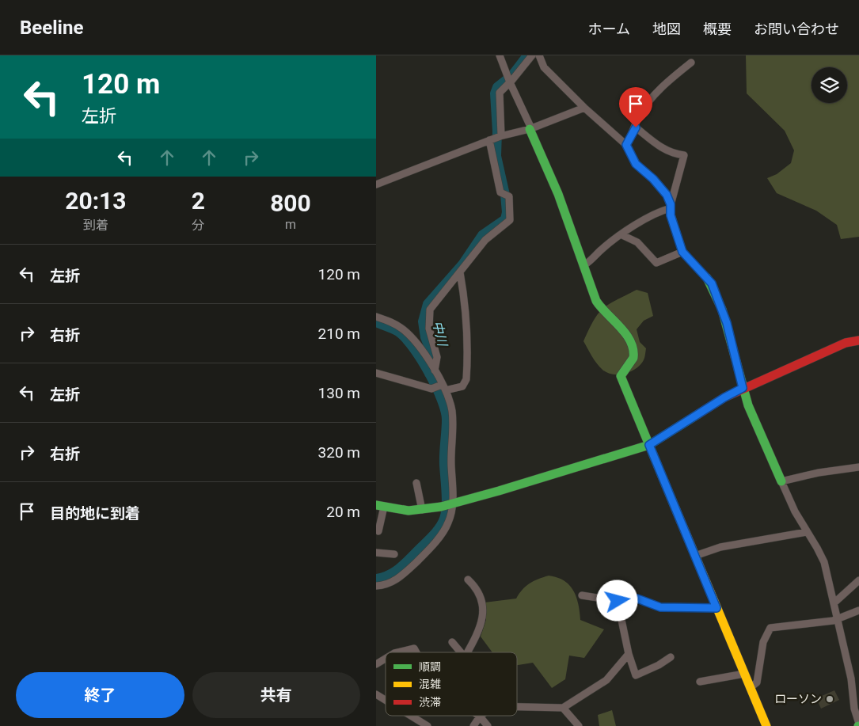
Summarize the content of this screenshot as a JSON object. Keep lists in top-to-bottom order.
{
  "water": ["中川"],
  "places": ["ローソン"],
  "legend": ["順調", "混雑", "渋滞"],
  "page": {
    "header": "Beeline",
    "nav": [
      "ホーム",
      "地図",
      "概要",
      "お問い合わせ"
    ],
    "turn": ["120 m", "左折"],
    "eta": [
      "20:13",
      "到着",
      "2",
      "分",
      "800",
      "m"
    ],
    "list": [
      {
        "name": "左折",
        "value": "120 m"
      },
      {
        "name": "右折",
        "value": "210 m"
      },
      {
        "name": "左折",
        "value": "130 m"
      },
      {
        "name": "右折",
        "value": "320 m"
      },
      {
        "name": "目的地に到着",
        "value": "20 m"
      }
    ],
    "buttons": ["終了", "共有"]
  }
}
